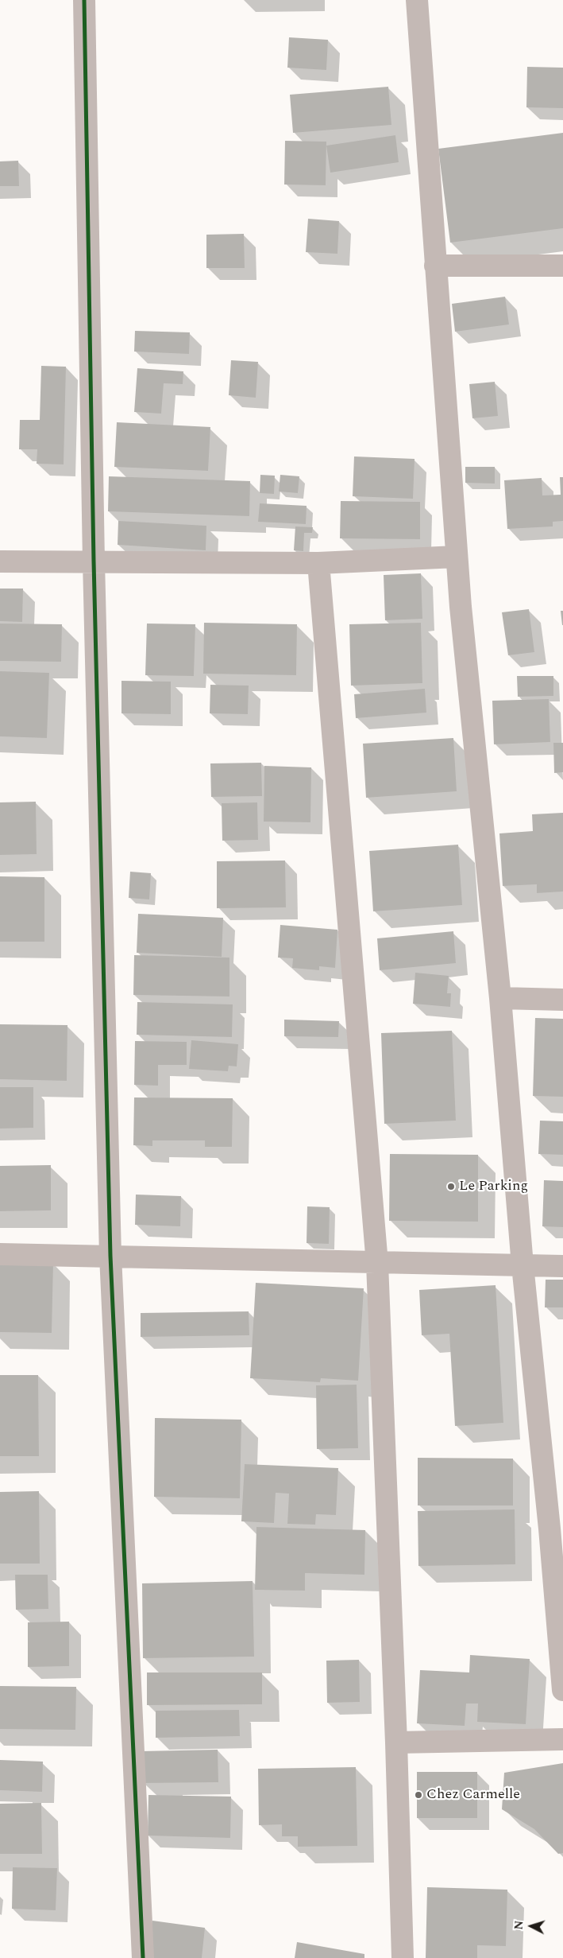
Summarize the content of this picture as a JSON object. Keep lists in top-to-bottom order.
{
  "places": ["Le Parking", "Chez Carmelle"],
  "north": "left"
}
